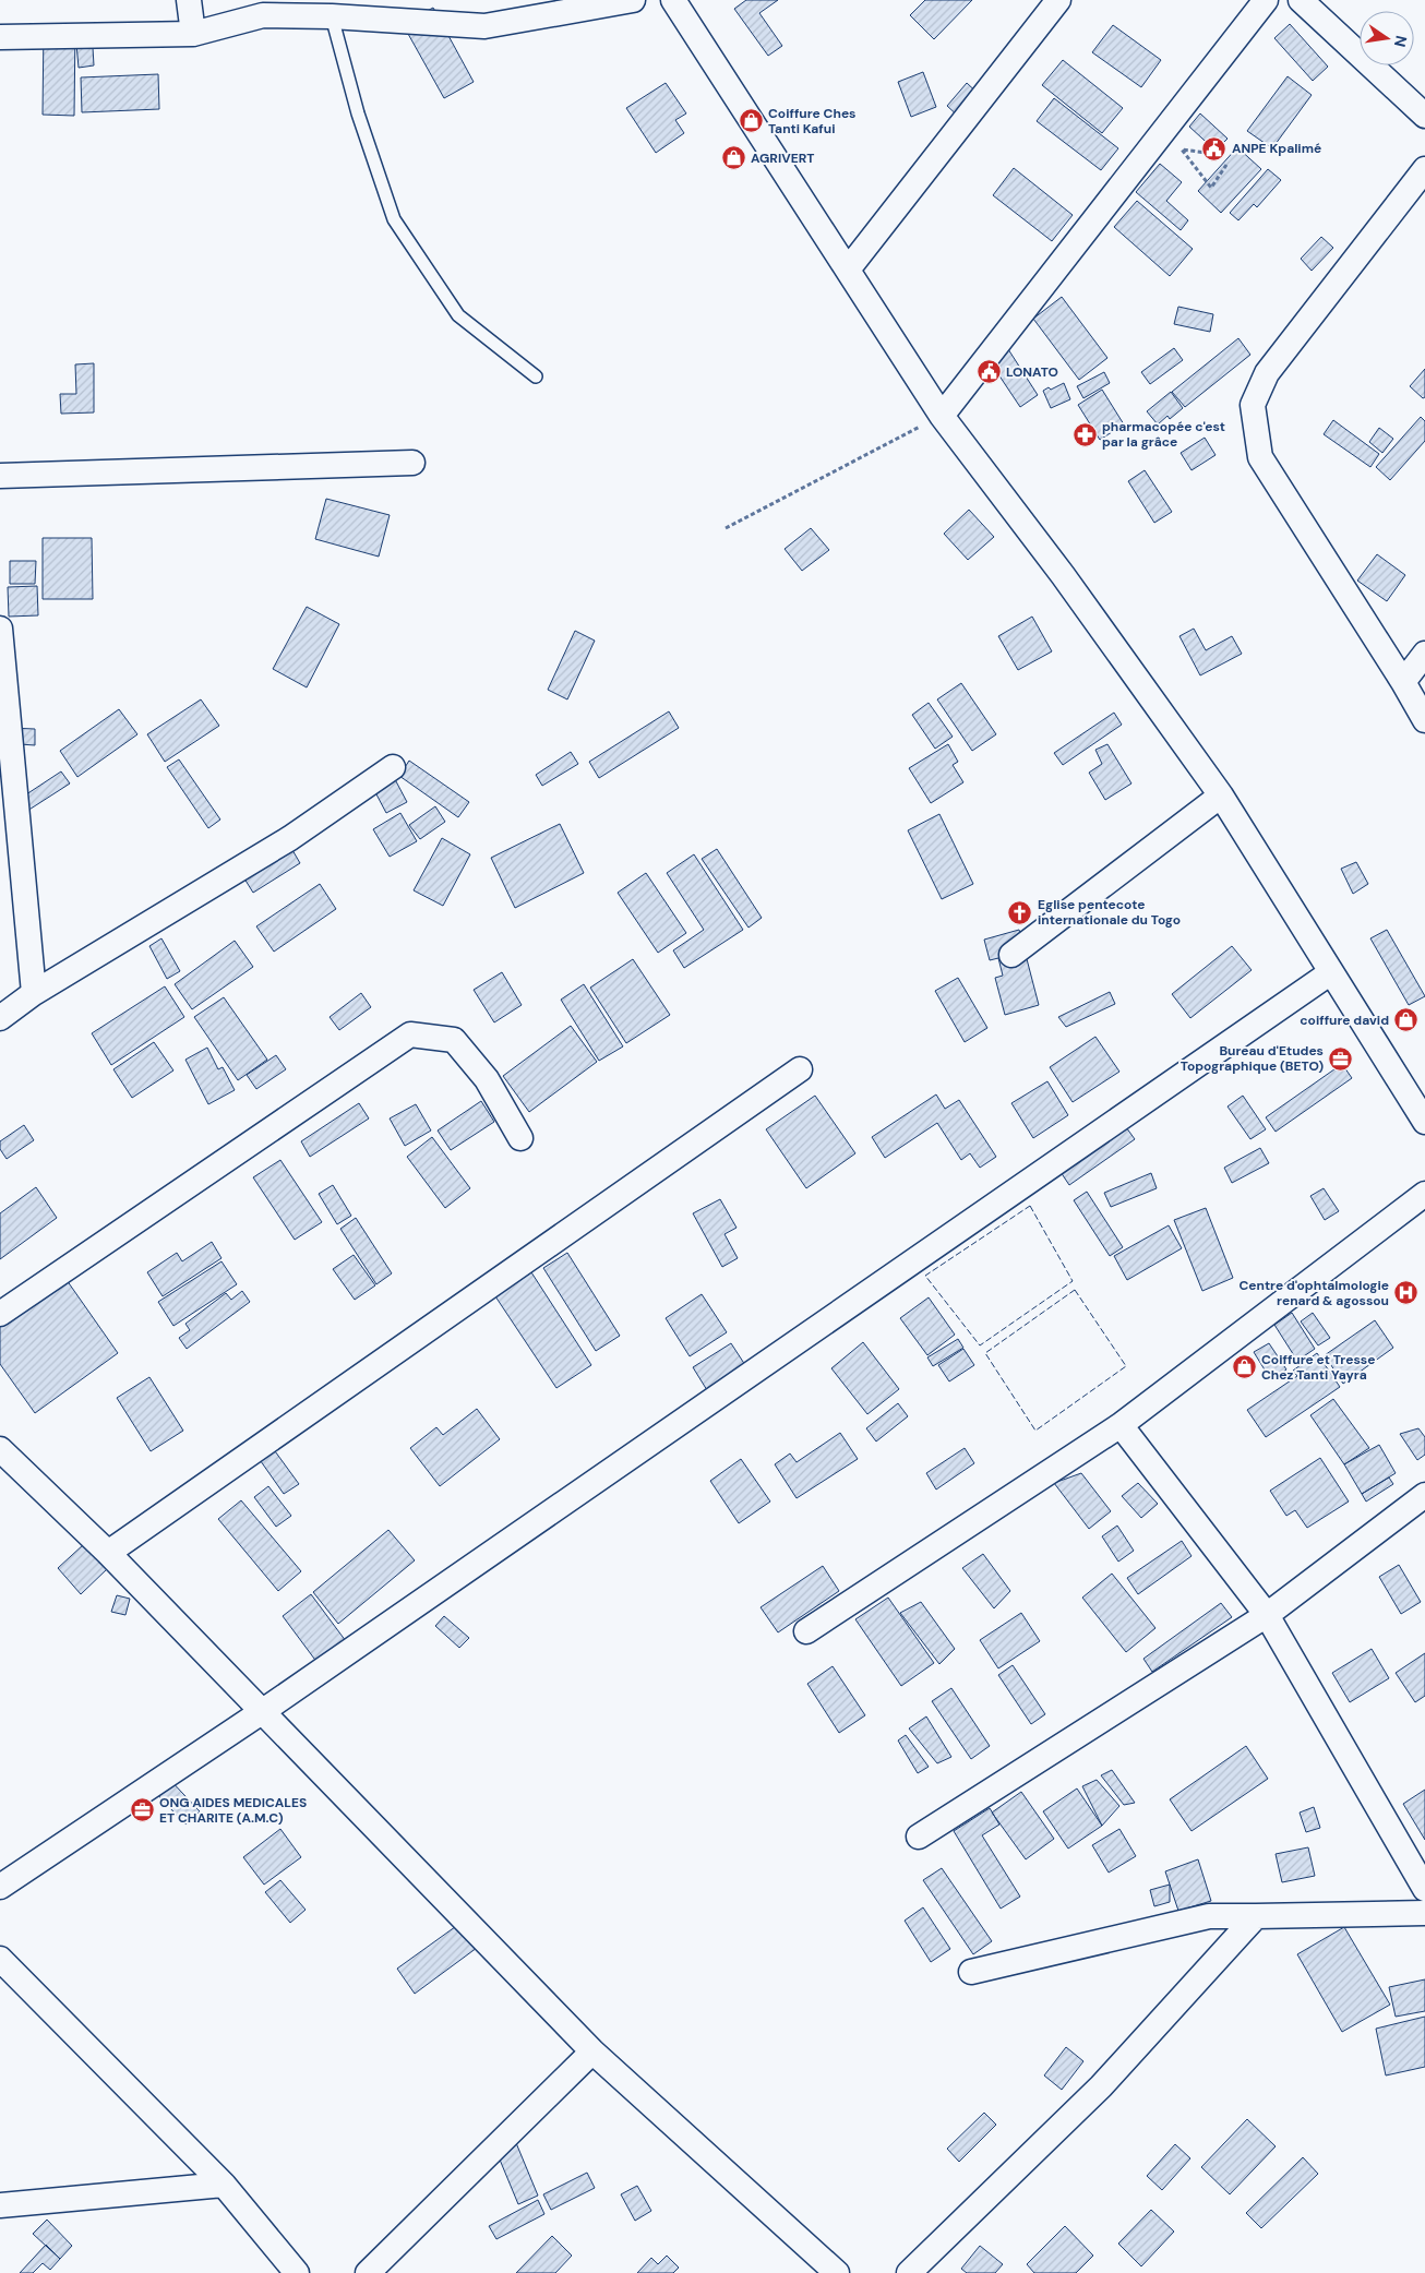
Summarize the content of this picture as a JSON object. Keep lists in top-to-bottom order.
{
  "places": {
    "shop": [
      "Coiffure Ches Tanti Kafui",
      "AGRIVERT",
      "coiffure david",
      "Coiffure et Tresse Chez Tanti Yayra"
    ],
    "public building": ["ANPE Kpalimé", "LONATO"],
    "pharmacy": ["pharmacopée c'est par la grâce"],
    "church": ["Eglise pentecote internationale du Togo"],
    "office": ["Bureau d'Etudes Topographique (BETO)", "ONG AIDES MEDICALES ET CHARITE (A.M.C)"],
    "hospital": ["Centre d'ophtalmologie renard & agossou"]
  },
  "north": "right"
}
